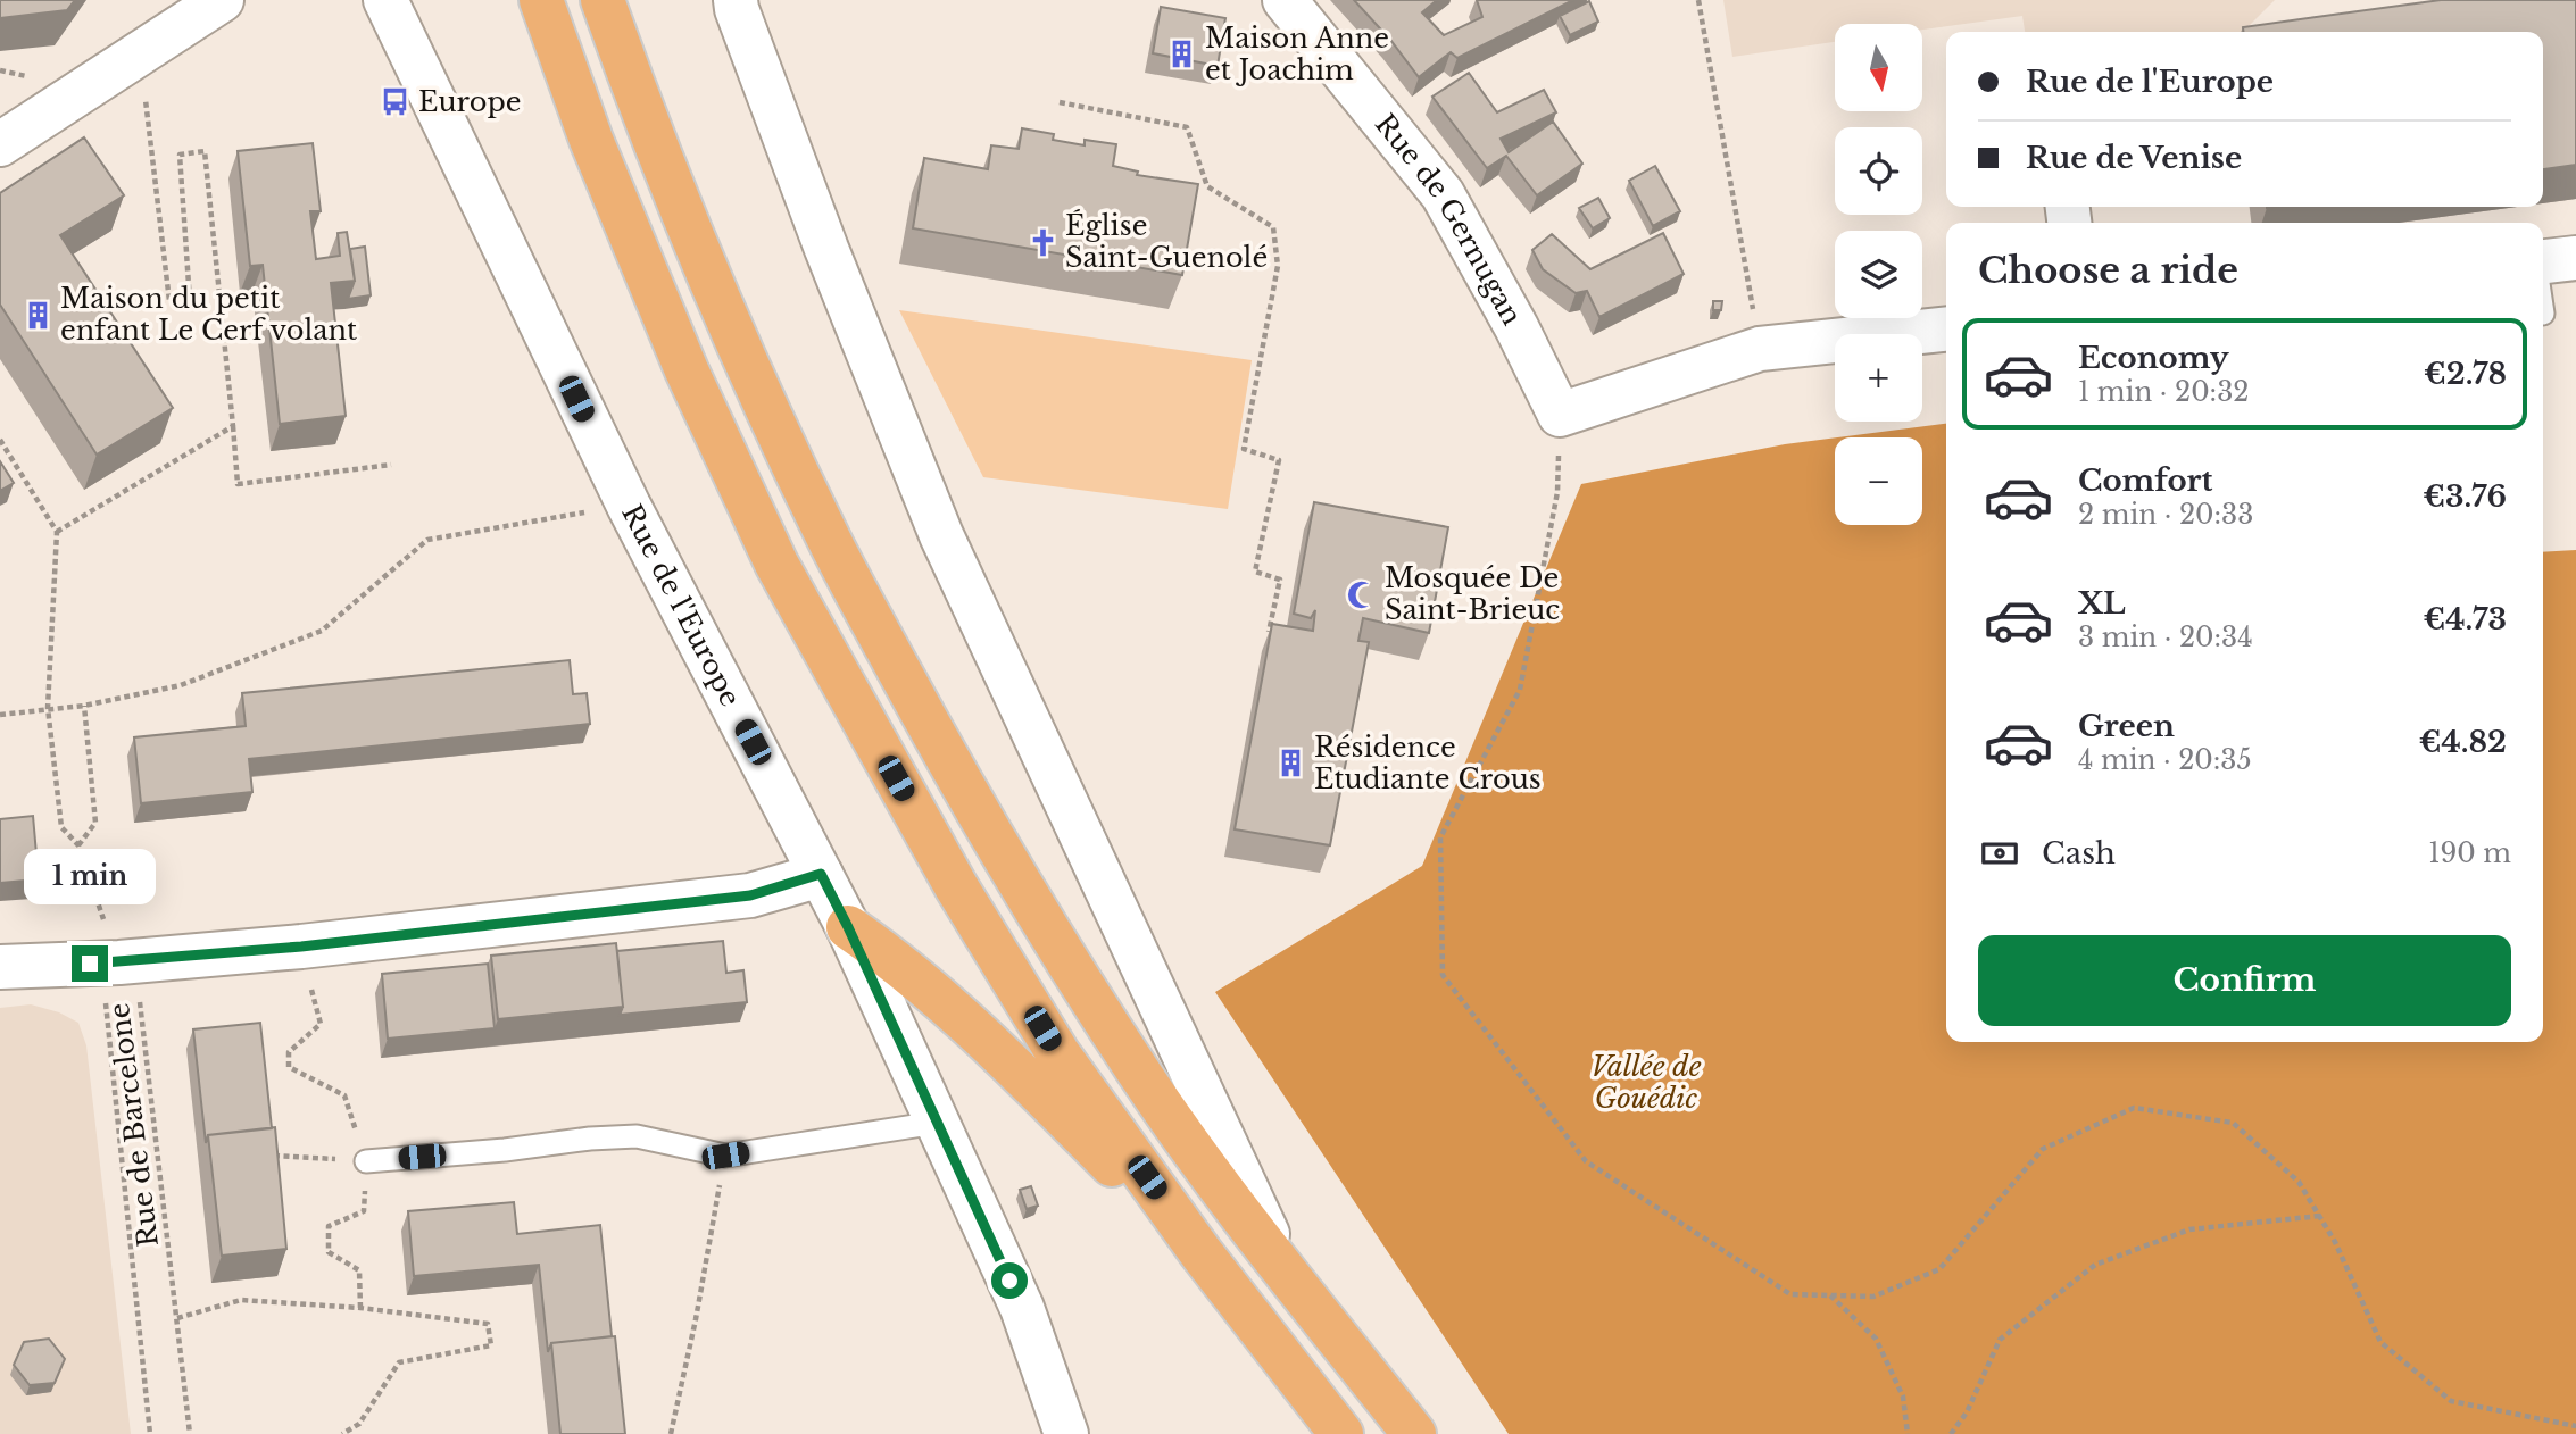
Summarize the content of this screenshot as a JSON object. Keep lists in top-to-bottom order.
{
  "streets": {
    "street": ["Rue de Gernugan", "Rue de l'Europe"],
    "path": ["Rue de Barcelone"]
  },
  "parks": ["Vallée de Gouédic"],
  "places": {
    "building": ["Maison Anne et Joachim", "Maison du petit enfant Le Cerf volant", "Résidence Etudiante Crous"],
    "bus stop": ["Europe"],
    "church": ["Église Saint-Guenolé"],
    "mosque": ["Mosquée De Saint-Brieuc"]
  },
  "north": "bottom",
  "page": {
    "map_buttons": ["+", "−"],
    "banner": ["Rue de l'Europe", "Rue de Venise"],
    "heading": "Choose a ride",
    "list": [
      {
        "name": "Economy",
        "note": "1 min · 20:32",
        "value": "€2.78"
      },
      {
        "name": "Comfort",
        "note": "2 min · 20:33",
        "value": "€3.76"
      },
      {
        "name": "XL",
        "note": "3 min · 20:34",
        "value": "€4.73"
      },
      {
        "name": "Green",
        "note": "4 min · 20:35",
        "value": "€4.82"
      }
    ],
    "pay": ["Cash", "190 m"],
    "bubble": "1 min",
    "buttons": "Confirm"
  }
}
